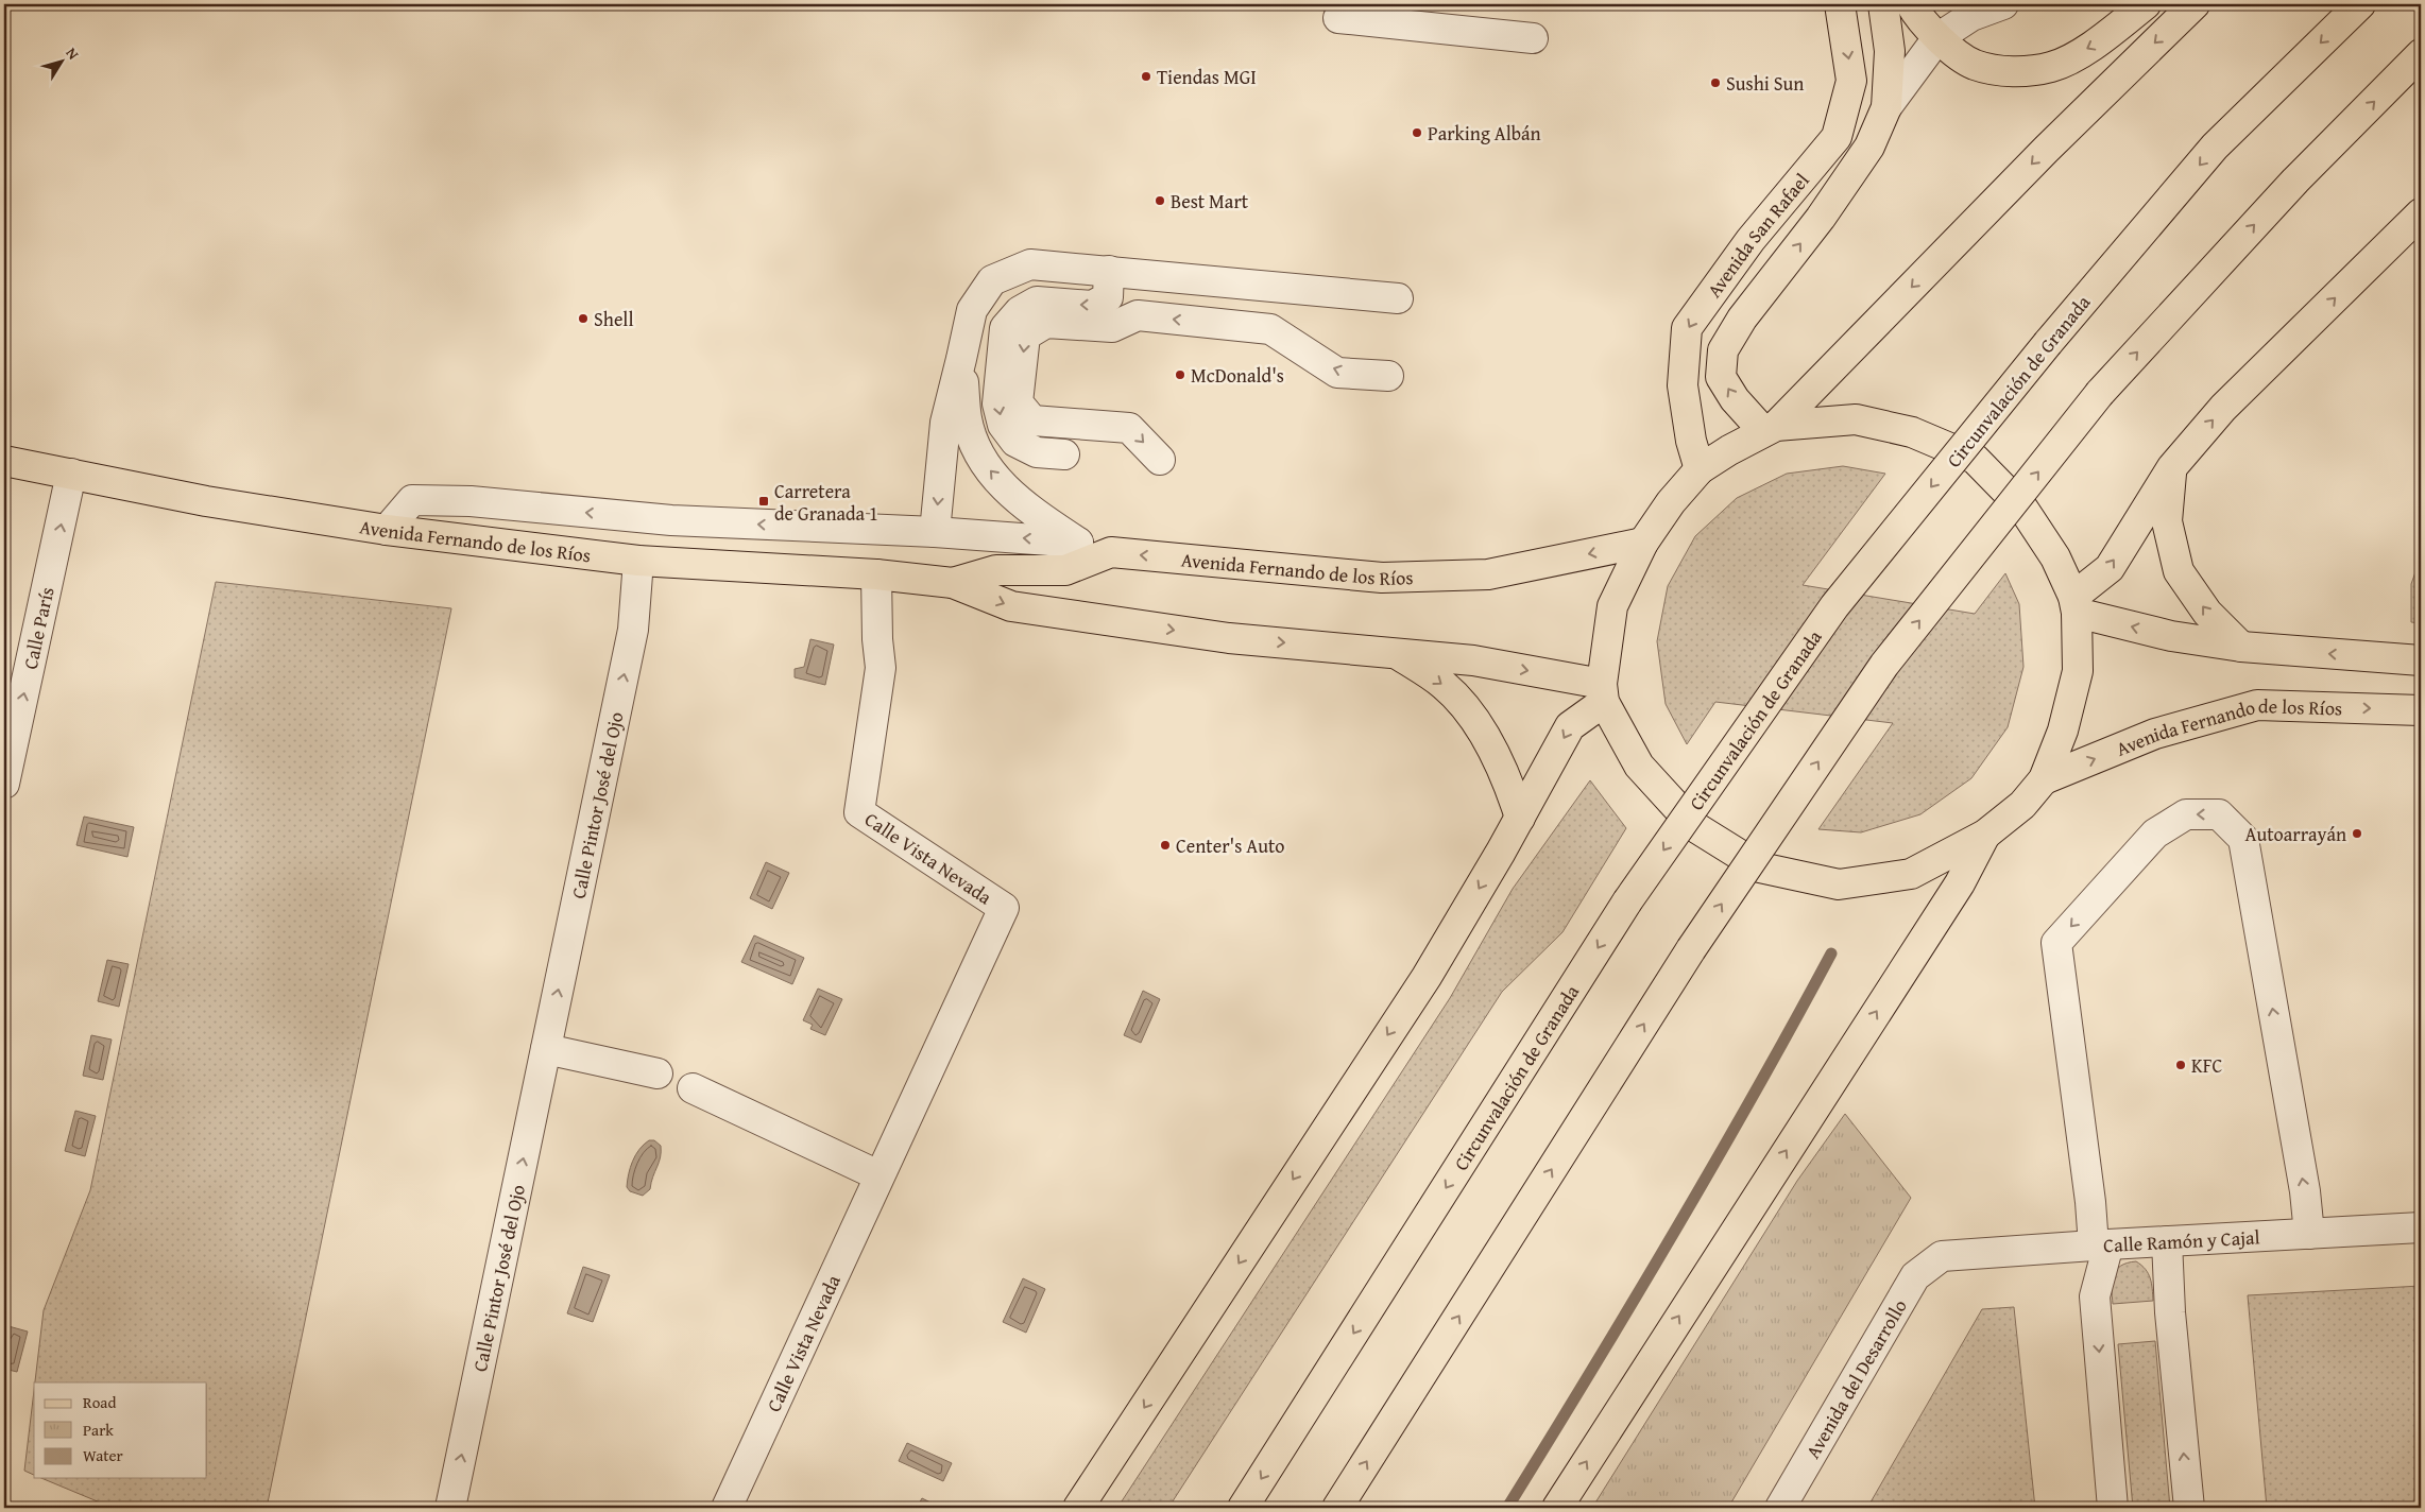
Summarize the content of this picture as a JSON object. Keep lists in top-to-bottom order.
{
  "streets": {
    "main road": ["Avenida San Rafael", "Circunvalación de Granada", "Avenida Fernando de los Ríos"],
    "street": [
      "Calle París",
      "Calle Pintor José del Ojo",
      "Calle Vista Nevada",
      "Calle Ramón y Cajal",
      "Avenida del Desarrollo"
    ]
  },
  "crossings": [
    ["Avenida Fernando de los Ríos", "Calle París"],
    ["Avenida Fernando de los Ríos", "Calle Pintor José del Ojo"],
    ["Avenida Fernando de los Ríos", "Calle Vista Nevada"],
    ["Calle Ramón y Cajal", "Avenida del Desarrollo"]
  ],
  "one_way": ["Calle París", "Calle Pintor José del Ojo"],
  "places": {
    "other": [
      "Tiendas MGI",
      "Sushi Sun",
      "Parking Albán",
      "Best Mart",
      "Shell",
      "McDonald's",
      "Autoarrayán",
      "Center's Auto",
      "KFC"
    ],
    "transit": ["Carretera de Granada 1"]
  },
  "legend": ["Road", "Park", "Water"],
  "north": "top right"
}
